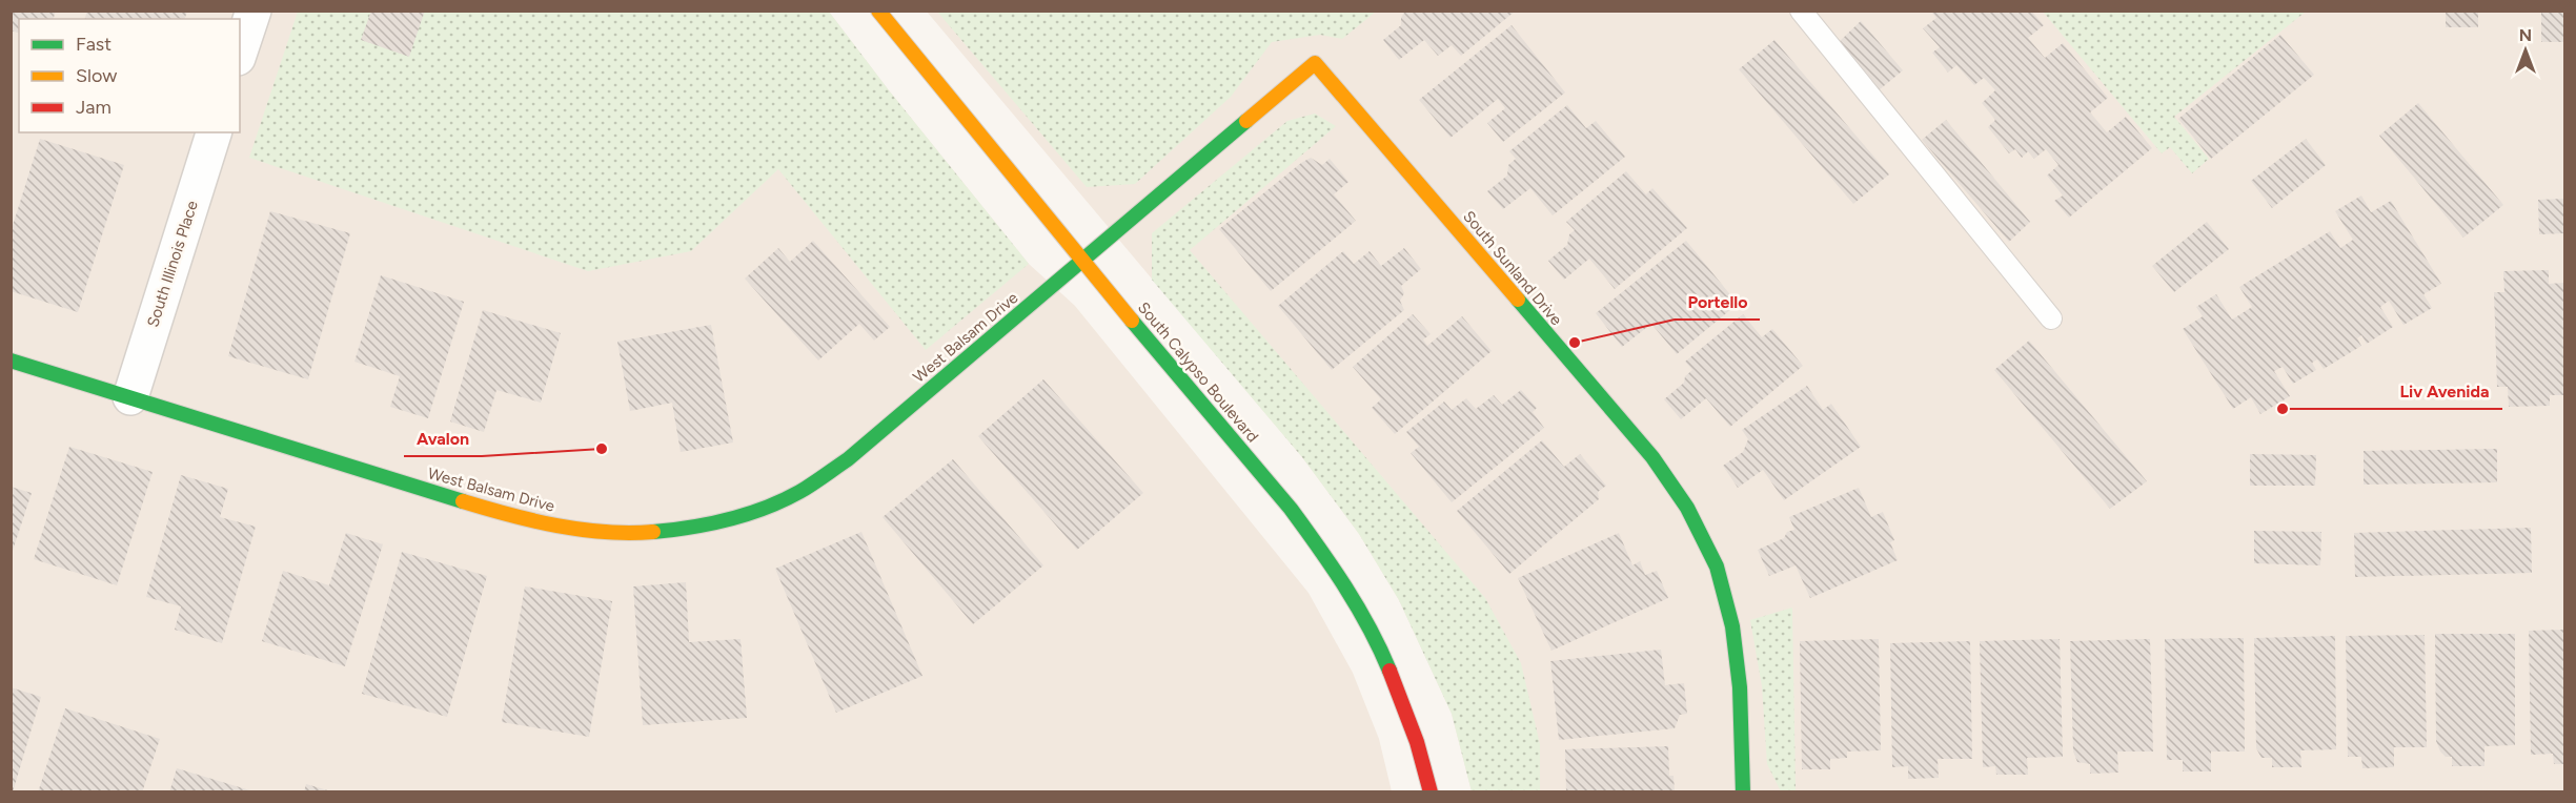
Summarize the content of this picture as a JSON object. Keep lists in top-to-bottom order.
{
  "streets": {
    "street": [
      "South Illinois Place",
      "South Sunland Drive",
      "West Balsam Drive",
      "South Calypso Boulevard"
    ]
  },
  "crossings": [
    ["South Illinois Place", "West Balsam Drive"],
    ["South Sunland Drive", "West Balsam Drive"],
    ["South Sunland Drive", "South Calypso Boulevard"],
    ["West Balsam Drive", "South Calypso Boulevard"]
  ],
  "places": ["Portello", "Liv Avenida", "Avalon"],
  "legend": ["Fast", "Slow", "Jam"],
  "north": "top"
}
